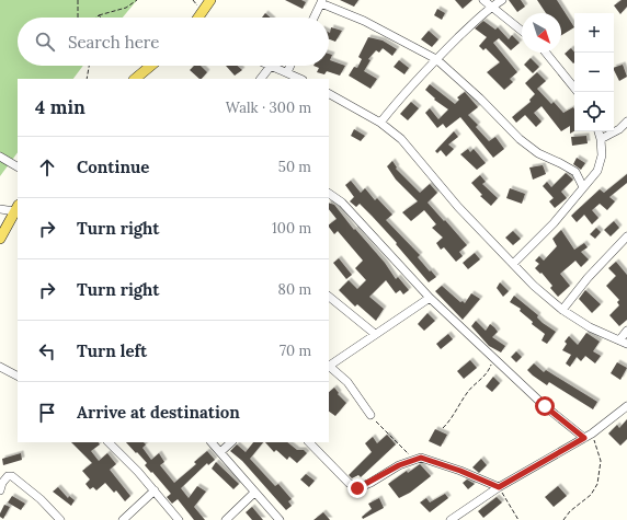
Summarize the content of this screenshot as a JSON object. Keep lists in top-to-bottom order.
{
  "north": "bottom right",
  "page": {
    "map_buttons": ["+", "−"],
    "search": "Search here",
    "heading": ["4 min", "Walk · 300 m"],
    "list": [
      ["Continue", "50 m"],
      ["Turn right", "100 m"],
      ["Turn right", "80 m"],
      ["Turn left", "70 m"],
      "Arrive at destination"
    ]
  }
}
